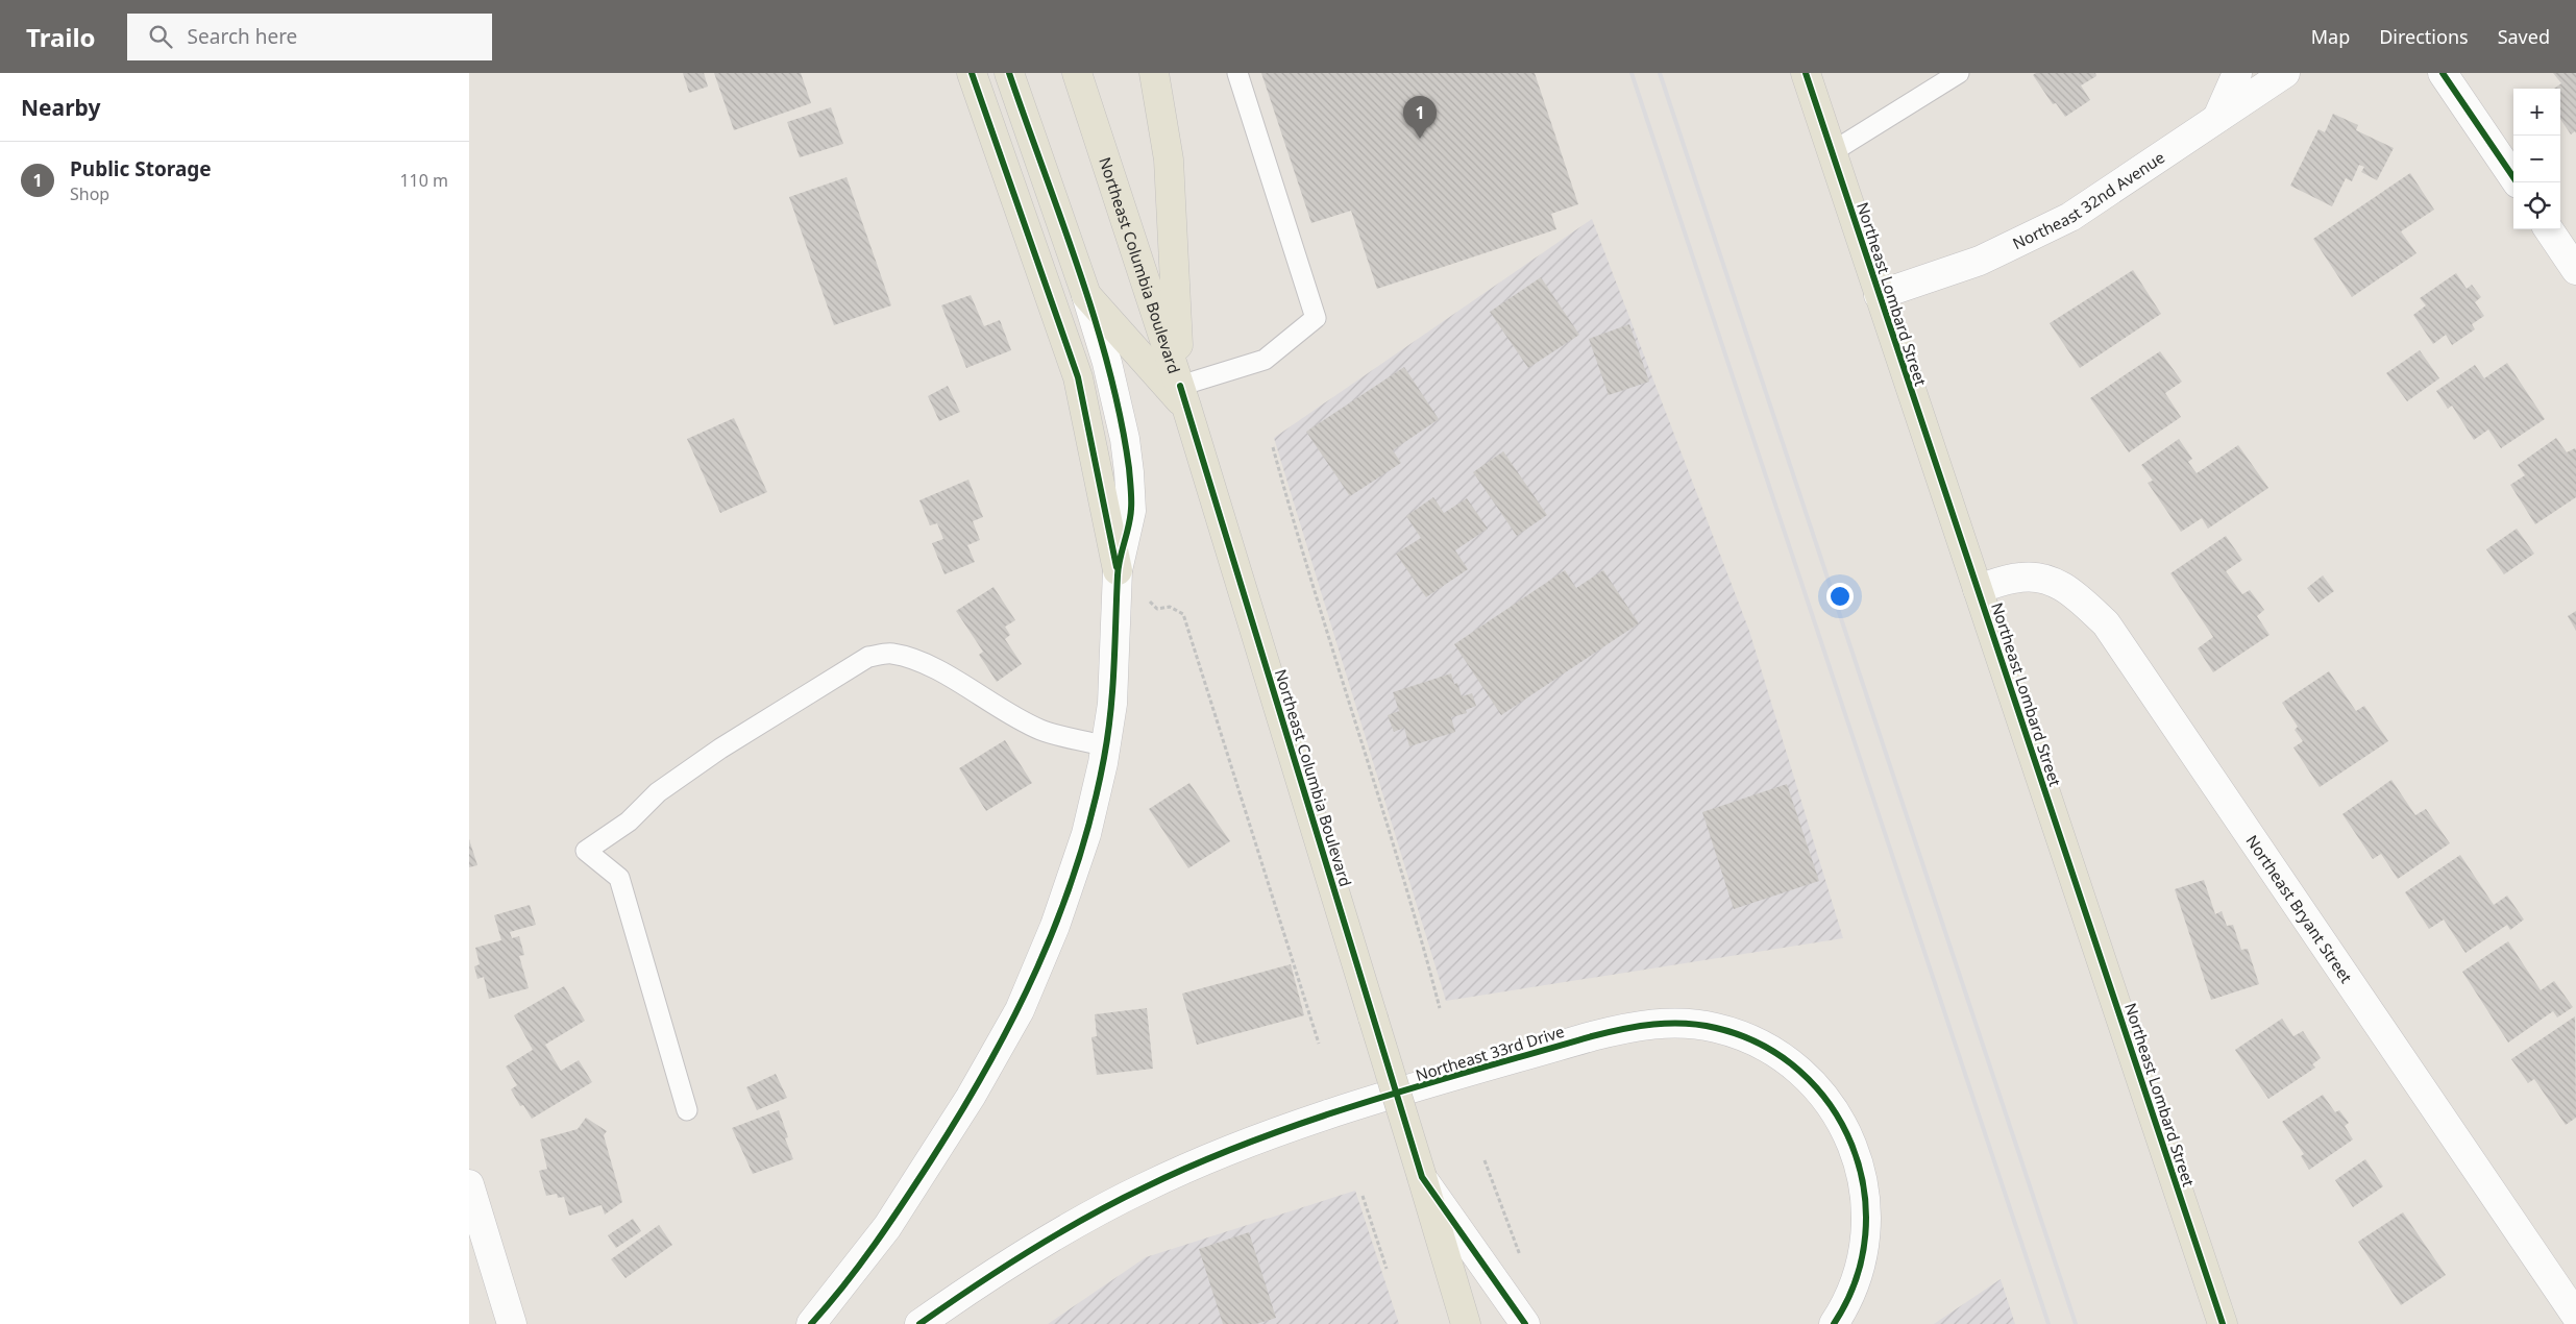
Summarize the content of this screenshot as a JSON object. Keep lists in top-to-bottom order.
{
  "streets": {
    "main road": [
      "Northeast 32nd Avenue",
      "Northeast Columbia Boulevard",
      "Northeast Lombard Street",
      "Northeast Bryant Street",
      "Northeast 33rd Drive"
    ]
  },
  "crossings": [
    ["Northeast 32nd Avenue", "Northeast Lombard Street"],
    ["Northeast Lombard Street", "Northeast Bryant Street"]
  ],
  "page": {
    "header": "Trailo",
    "search": "Search here",
    "nav": ["Map", "Directions", "Saved"],
    "heading": "Nearby",
    "map_buttons": ["+", "−"],
    "pins": "1",
    "list": [
      {
        "mark": "1",
        "name": "Public Storage",
        "note": "Shop",
        "value": "110 m"
      }
    ]
  }
}
